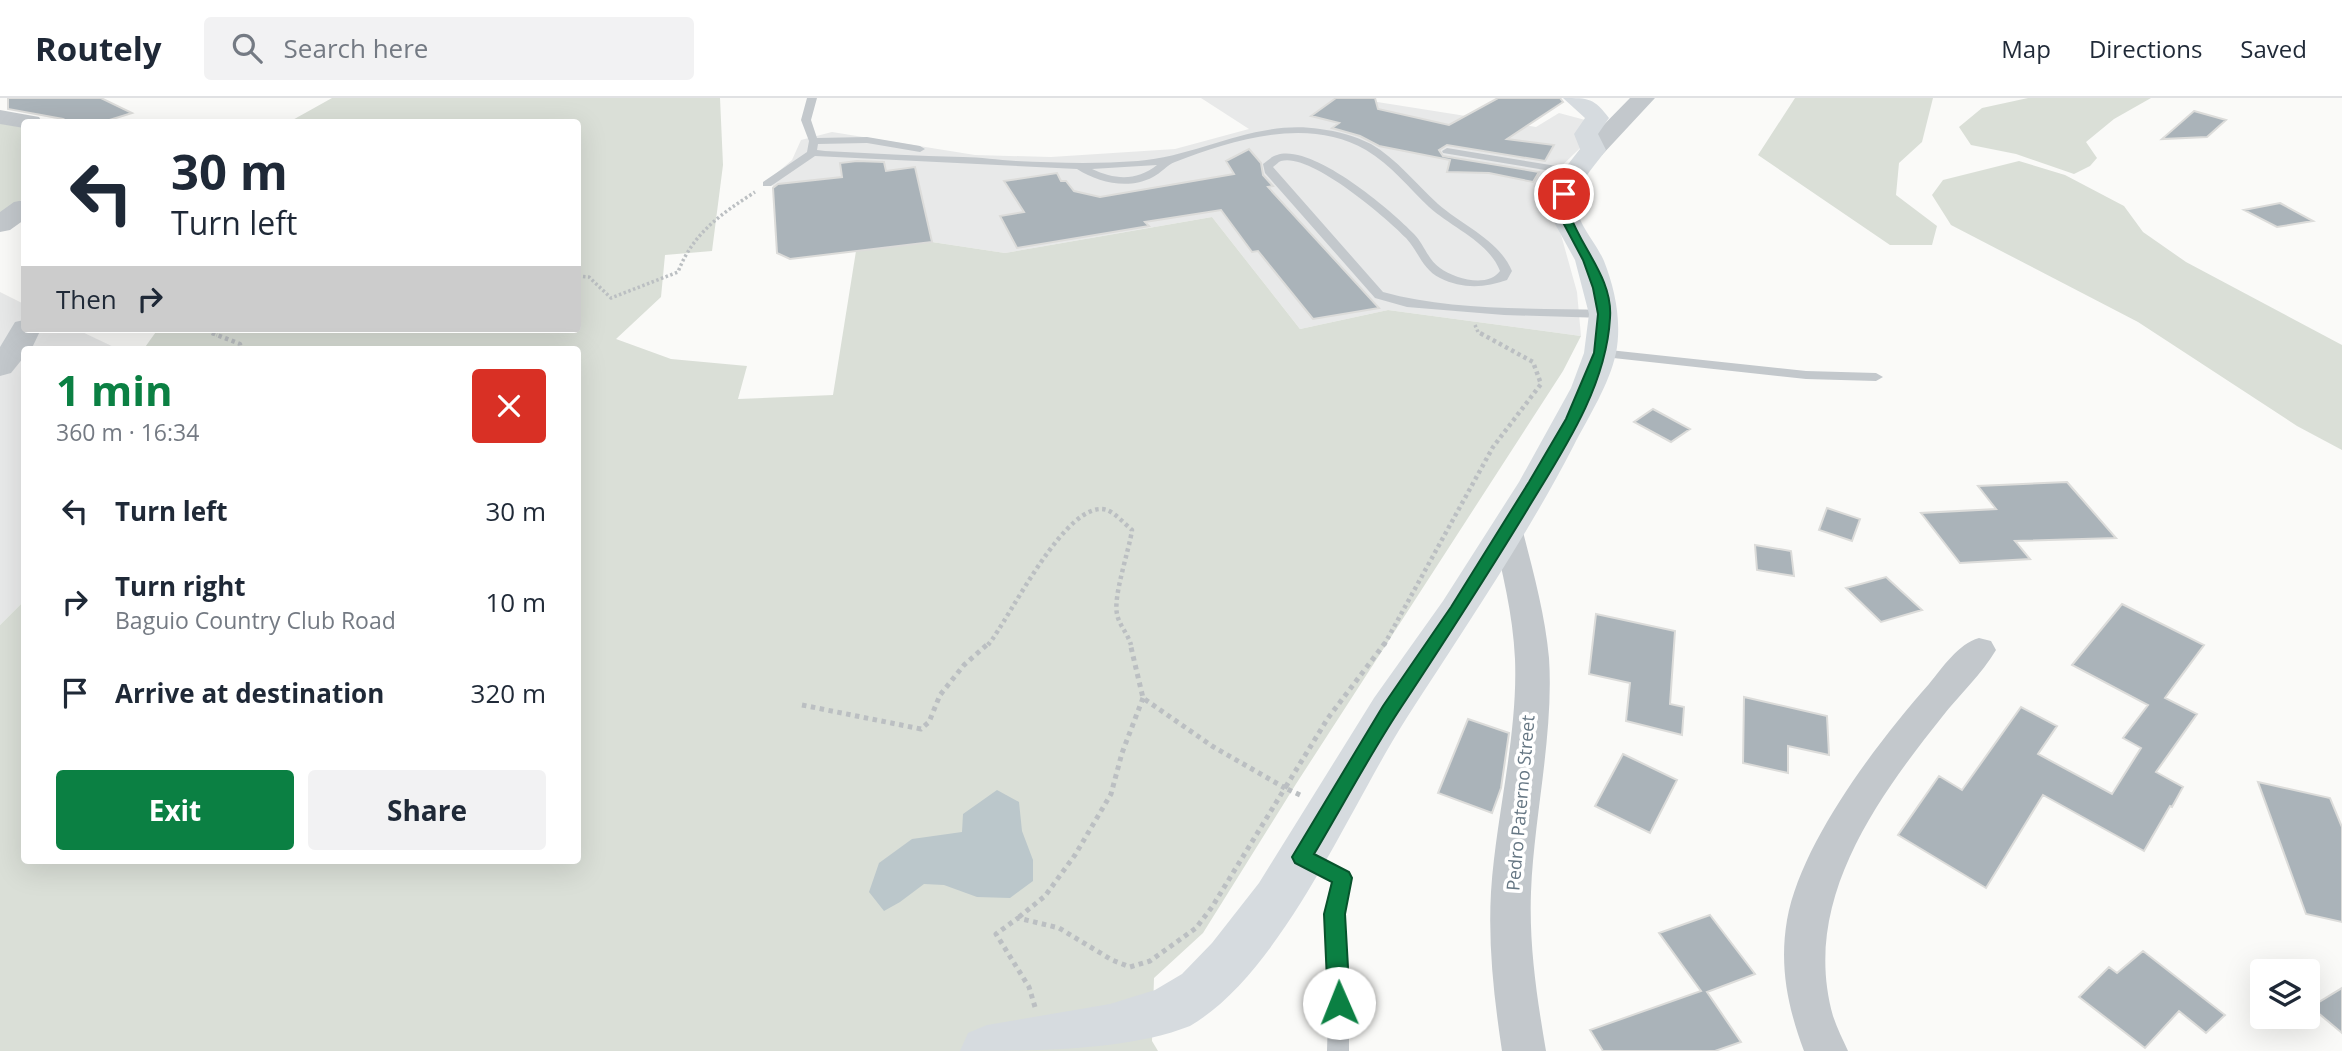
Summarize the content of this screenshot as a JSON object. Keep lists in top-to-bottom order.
{
  "streets": {
    "street": ["Pedro Paterno Street"]
  },
  "page": {
    "header": "Routely",
    "search": "Search here",
    "nav": ["Map", "Directions", "Saved"],
    "turn": ["30 m", "Turn left"],
    "then": "Then",
    "heading": ["1 min", "360 m · 16:34"],
    "list": [
      {
        "name": "Turn left",
        "value": "30 m"
      },
      {
        "name": "Turn right",
        "note": "Baguio Country Club Road",
        "value": "10 m"
      },
      {
        "name": "Arrive at destination",
        "value": "320 m"
      }
    ],
    "buttons": ["Exit", "Share"]
  }
}
